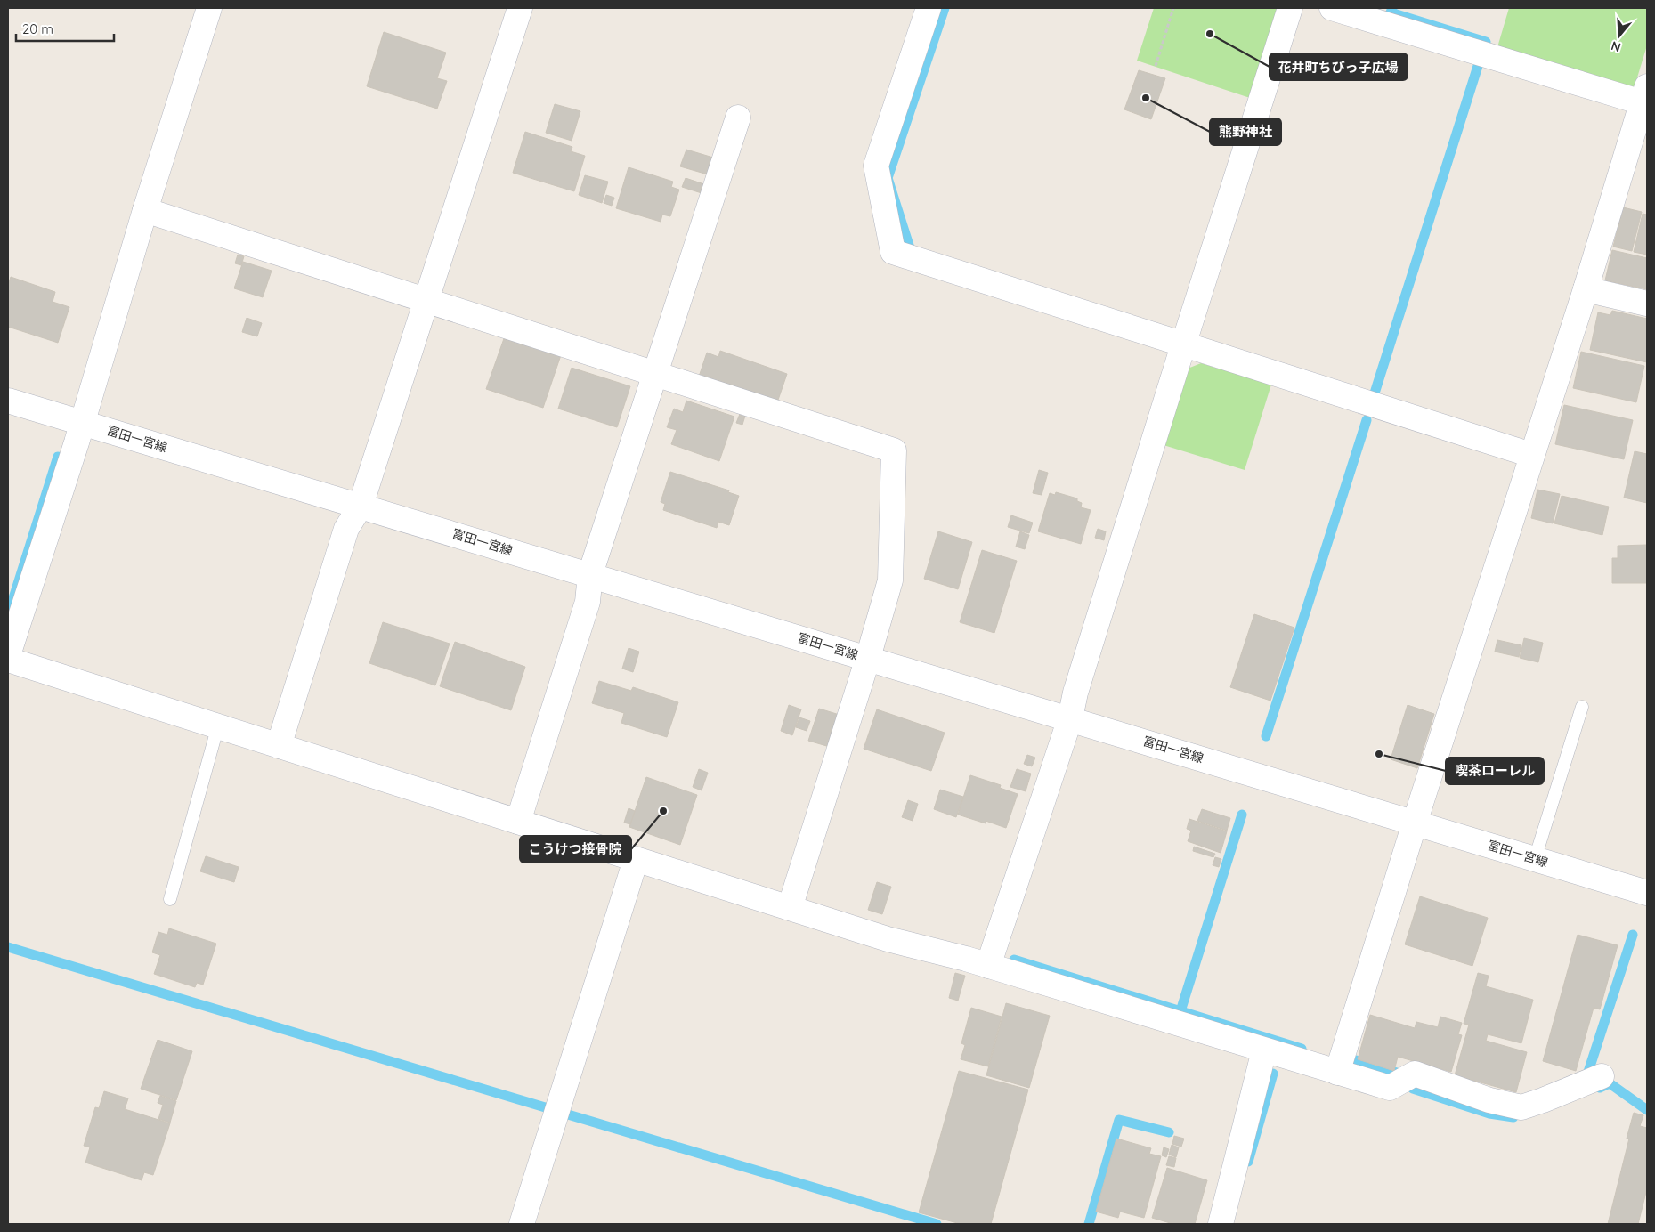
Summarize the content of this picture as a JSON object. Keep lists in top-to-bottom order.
{
  "streets": {
    "street": ["富田一宮線"]
  },
  "places": [
    "花井町ちびっ子広場",
    "熊野神社",
    "喫茶ローレル",
    "こうけつ接骨院"
  ],
  "scale_bar": "20 m",
  "north": "bottom"
}
